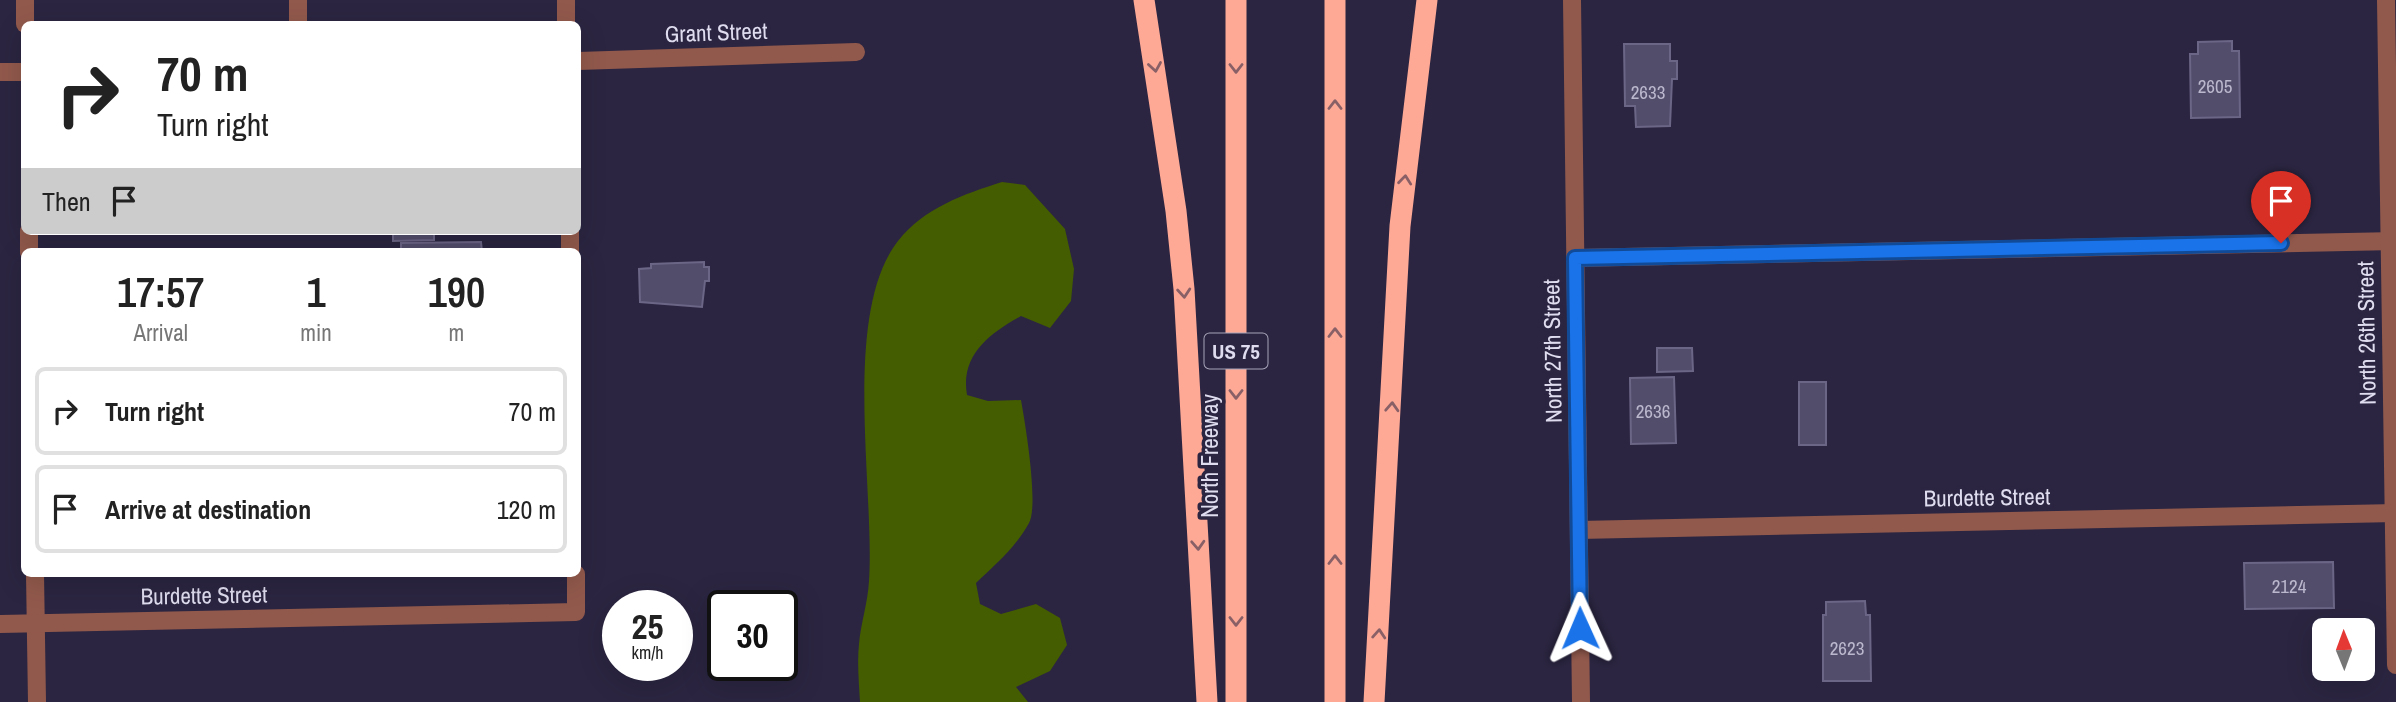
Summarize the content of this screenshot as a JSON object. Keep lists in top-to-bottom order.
{
  "streets": {
    "highway": ["US 75", "North Freeway"],
    "street": [
      "Grant Street",
      "North 26th Street",
      "North 27th Street",
      "Burdette Street"
    ]
  },
  "crossings": [
    ["North 26th Street", "Burdette Street"],
    ["North 27th Street", "Burdette Street"]
  ],
  "house_numbers": [
    "2605",
    "2633",
    "2636",
    "2124",
    "2623"
  ],
  "north": "top",
  "page": {
    "turn": ["70 m", "Turn right"],
    "then": "Then",
    "eta": [
      "17:57",
      "Arrival",
      "1",
      "min",
      "190",
      "m"
    ],
    "list": [
      {
        "name": "Turn right",
        "value": "70 m"
      },
      {
        "name": "Arrive at destination",
        "value": "120 m"
      }
    ],
    "speed": "25 km/h",
    "limit": "30"
  }
}
